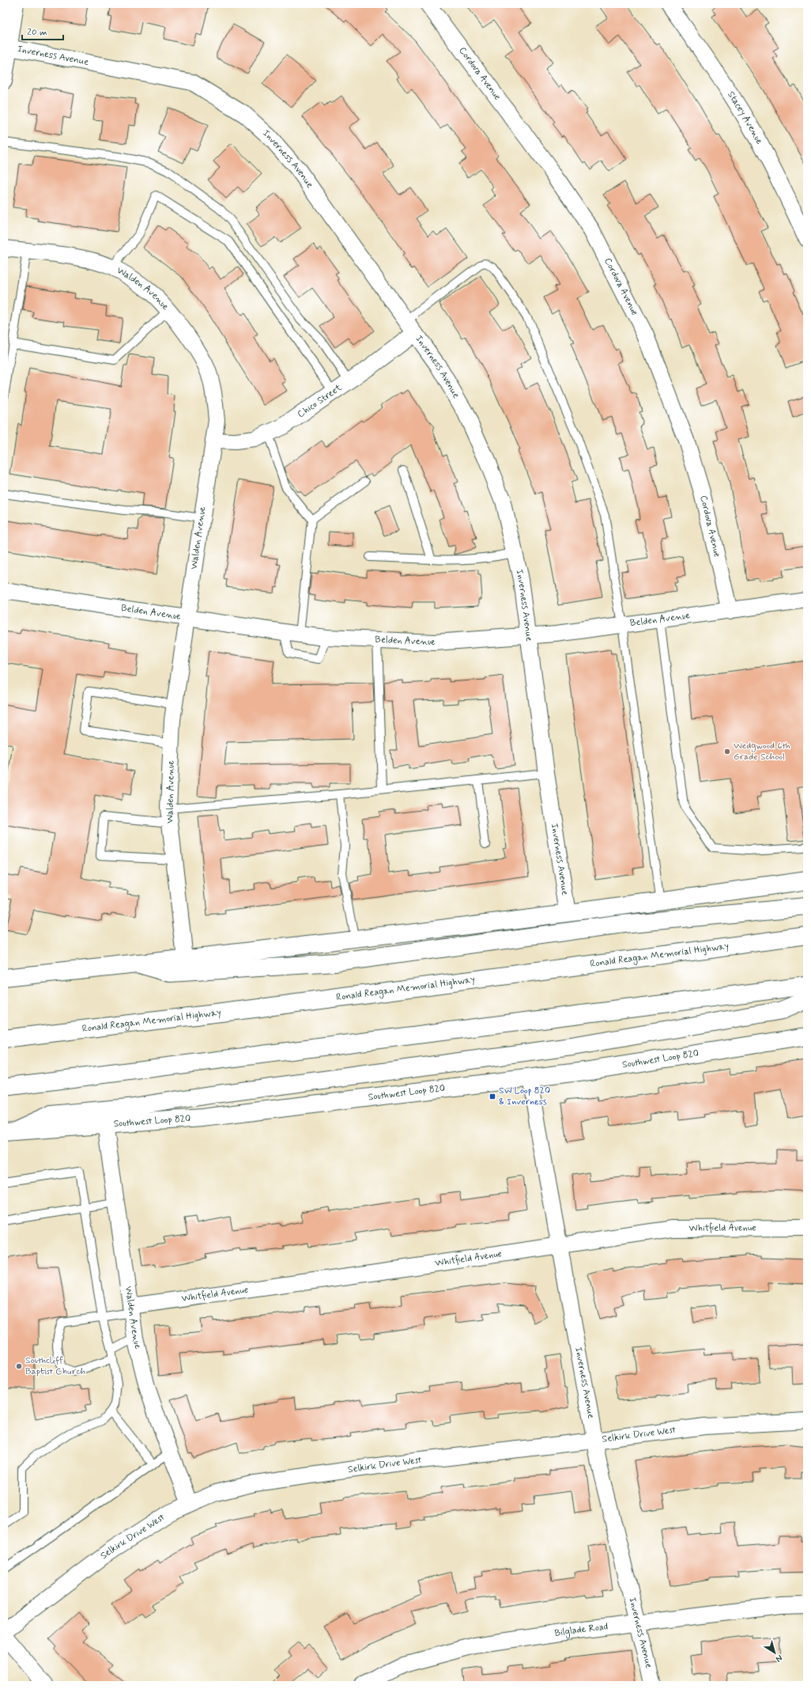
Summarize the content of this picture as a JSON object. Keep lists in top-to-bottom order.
{
  "streets": {
    "main road": ["Ronald Reagan Memorial Highway", "Southwest Loop 820"],
    "street": [
      "Inverness Avenue",
      "Cordova Avenue",
      "Stacey Avenue",
      "Walden Avenue",
      "Chico Street",
      "Belden Avenue",
      "Whitfield Avenue",
      "Selkirk Drive West",
      "Bilglade Road"
    ]
  },
  "crossings": [
    ["Inverness Avenue", "Chico Street"],
    ["Inverness Avenue", "Belden Avenue"],
    ["Inverness Avenue", "Southwest Loop 820"],
    ["Inverness Avenue", "Whitfield Avenue"],
    ["Inverness Avenue", "Selkirk Drive West"],
    ["Inverness Avenue", "Bilglade Road"],
    ["Cordova Avenue", "Belden Avenue"],
    ["Walden Avenue", "Chico Street"],
    ["Walden Avenue", "Belden Avenue"],
    ["Walden Avenue", "Southwest Loop 820"],
    ["Walden Avenue", "Whitfield Avenue"],
    ["Walden Avenue", "Selkirk Drive West"]
  ],
  "places": {
    "other": ["Wedgwood 6th Grade School", "Southcliff Baptist Church"],
    "transit": ["SW Loop 820 & Inverness"]
  },
  "scale_bar": "20 m",
  "north": "bottom right"
}
